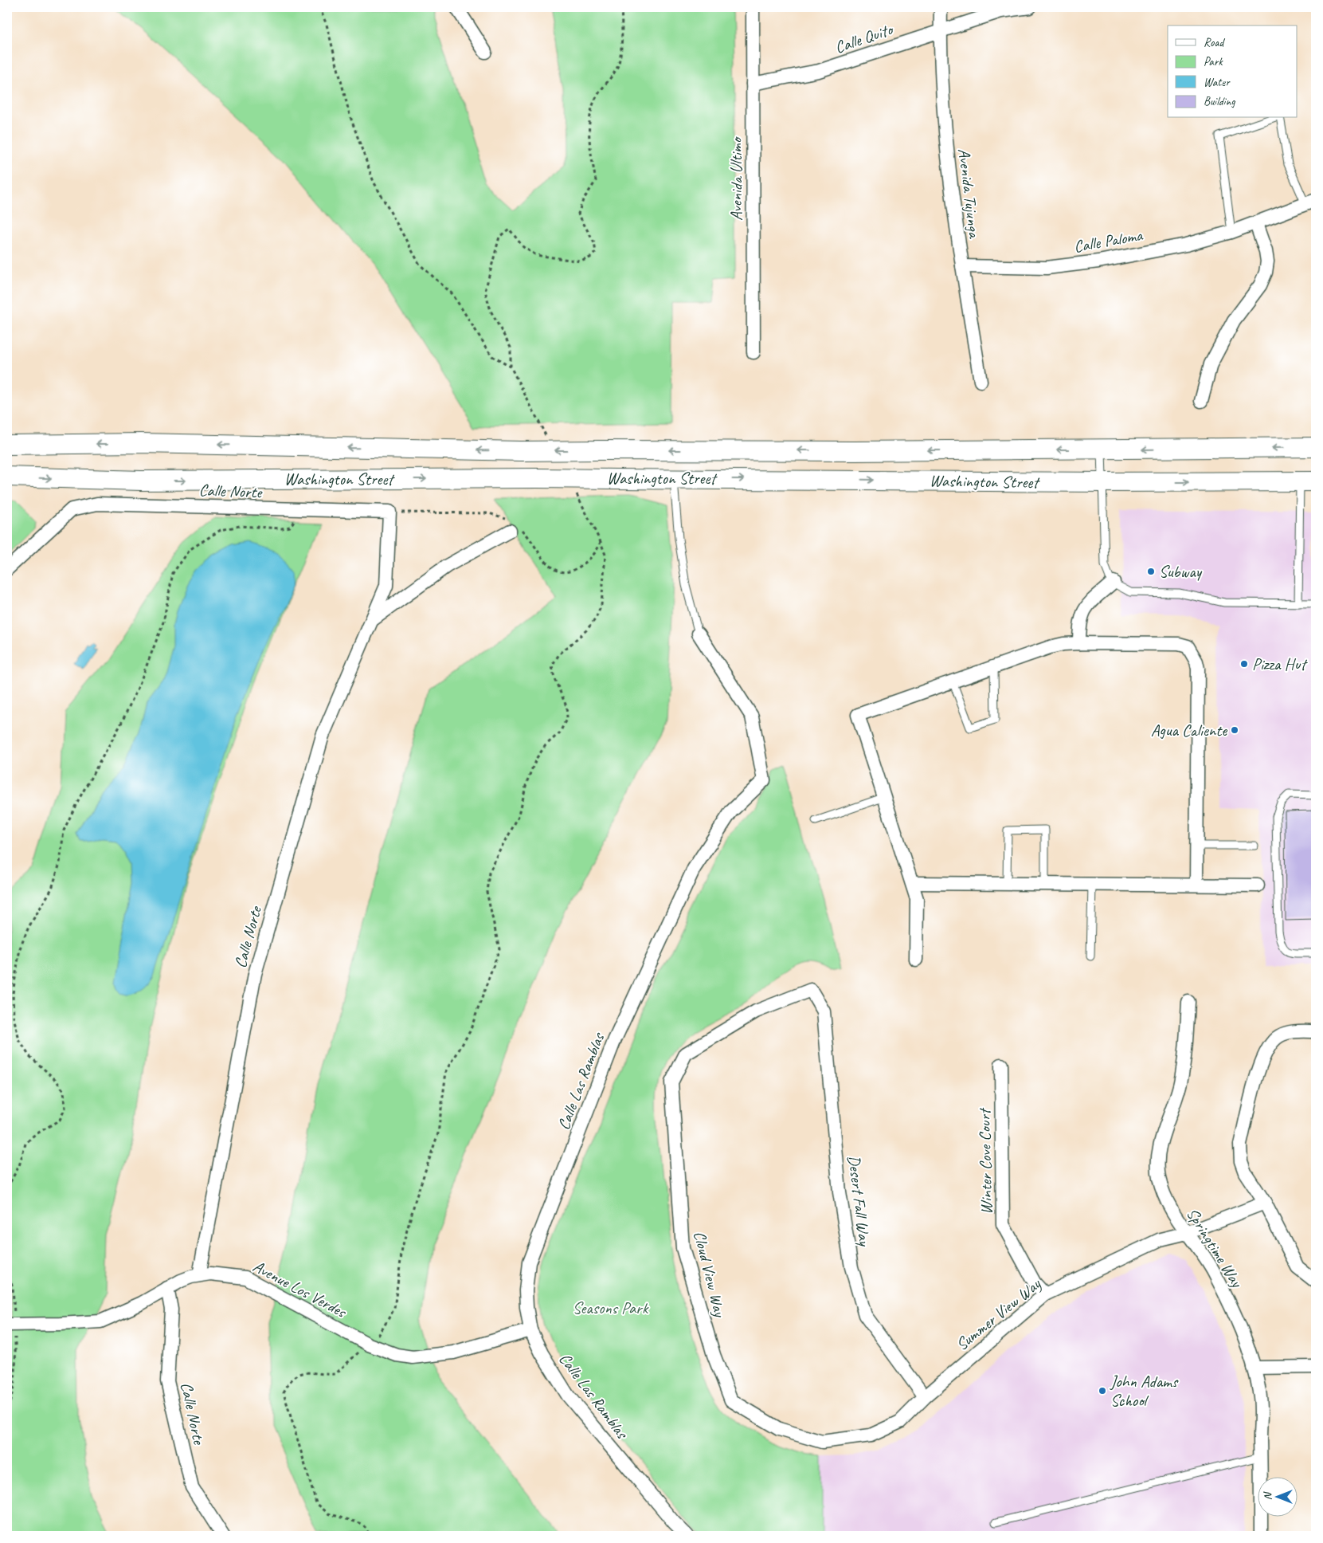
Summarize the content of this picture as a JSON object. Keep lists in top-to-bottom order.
{
  "streets": {
    "main road": ["Washington Street"],
    "street": [
      "Calle Quito",
      "Avenida Ultimo",
      "Avenida Tujunga",
      "Calle Paloma",
      "Calle Norte",
      "Calle Las Ramblas",
      "Winter Cove Court",
      "Desert Fall Way",
      "Springtime Way",
      "Cloud View Way",
      "Avenue Los Verdes",
      "Summer View Way"
    ]
  },
  "crossings": [
    ["Calle Quito", "Avenida Ultimo"],
    ["Calle Quito", "Avenida Tujunga"],
    ["Avenida Tujunga", "Calle Paloma"],
    ["Calle Norte", "Avenue Los Verdes"],
    ["Calle Las Ramblas", "Avenue Los Verdes"],
    ["Winter Cove Court", "Summer View Way"],
    ["Desert Fall Way", "Cloud View Way"],
    ["Desert Fall Way", "Summer View Way"],
    ["Springtime Way", "Summer View Way"],
    ["Cloud View Way", "Summer View Way"]
  ],
  "parks": ["Seasons Park"],
  "places": [
    "Subway",
    "Pizza Hut",
    "Agua Caliente",
    "John Adams School"
  ],
  "legend": [
    "Road",
    "Park",
    "Water",
    "Building"
  ],
  "north": "left"
}
